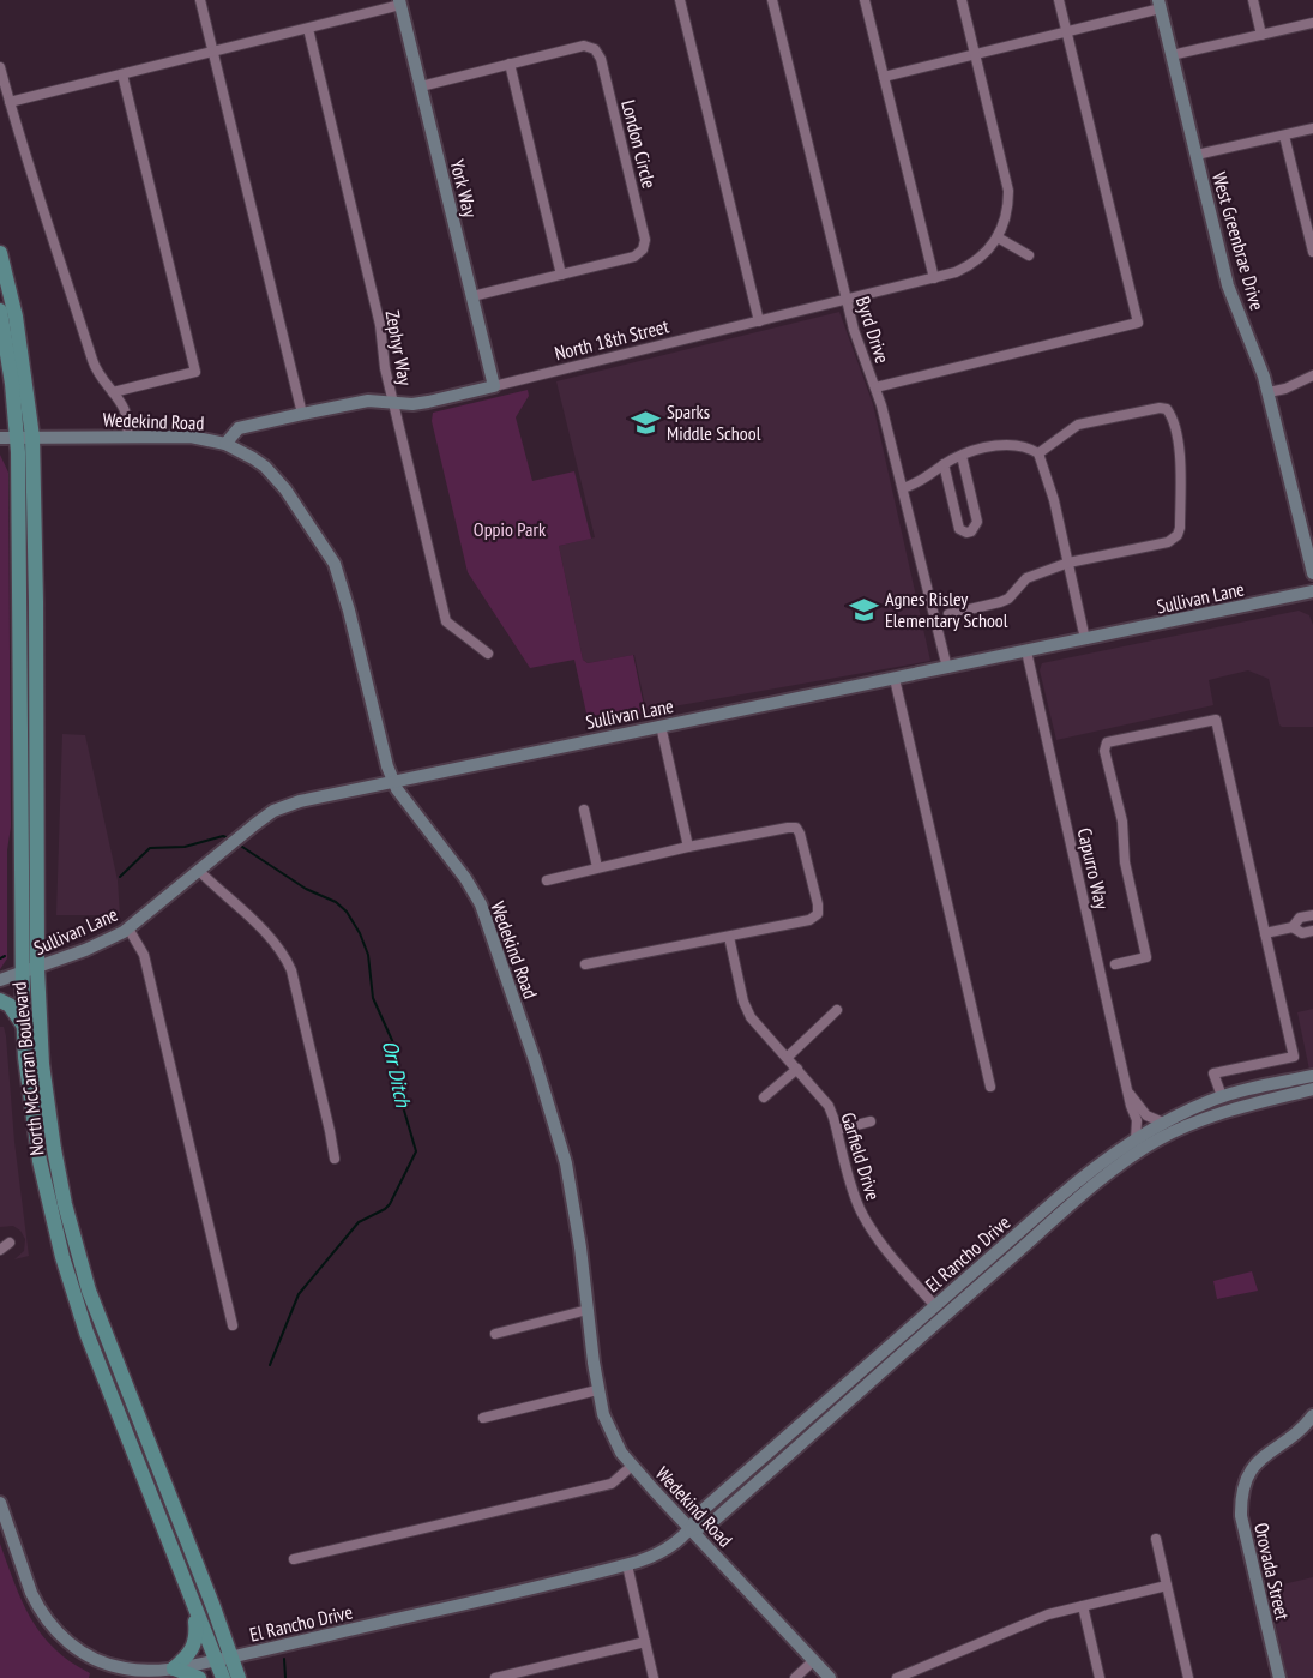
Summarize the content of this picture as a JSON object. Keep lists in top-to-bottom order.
{
  "streets": {
    "main road": ["North McCarran Boulevard"],
    "street": [
      "London Circle",
      "York Way",
      "West Greenbrae Drive",
      "Byrd Drive",
      "North 18th Street",
      "Zephyr Way",
      "Wedekind Road",
      "Sullivan Lane",
      "Capurro Way",
      "Garfield Drive",
      "El Rancho Drive",
      "Orovada Street"
    ]
  },
  "crossings": [
    ["London Circle", "York Way"],
    ["York Way", "North 18th Street"],
    ["Byrd Drive", "North 18th Street"],
    ["Byrd Drive", "Sullivan Lane"],
    ["North 18th Street", "Zephyr Way"],
    ["North 18th Street", "Wedekind Road"],
    ["Wedekind Road", "Sullivan Lane"],
    ["Wedekind Road", "North McCarran Boulevard"],
    ["Wedekind Road", "El Rancho Drive"],
    ["Sullivan Lane", "Capurro Way"],
    ["Sullivan Lane", "North McCarran Boulevard"],
    ["Capurro Way", "El Rancho Drive"],
    ["North McCarran Boulevard", "El Rancho Drive"],
    ["Garfield Drive", "El Rancho Drive"]
  ],
  "water": ["Orr Ditch"],
  "parks": ["Oppio Park"],
  "places": {
    "school or university": ["Sparks Middle School", "Agnes Risley Elementary School"]
  }
}
